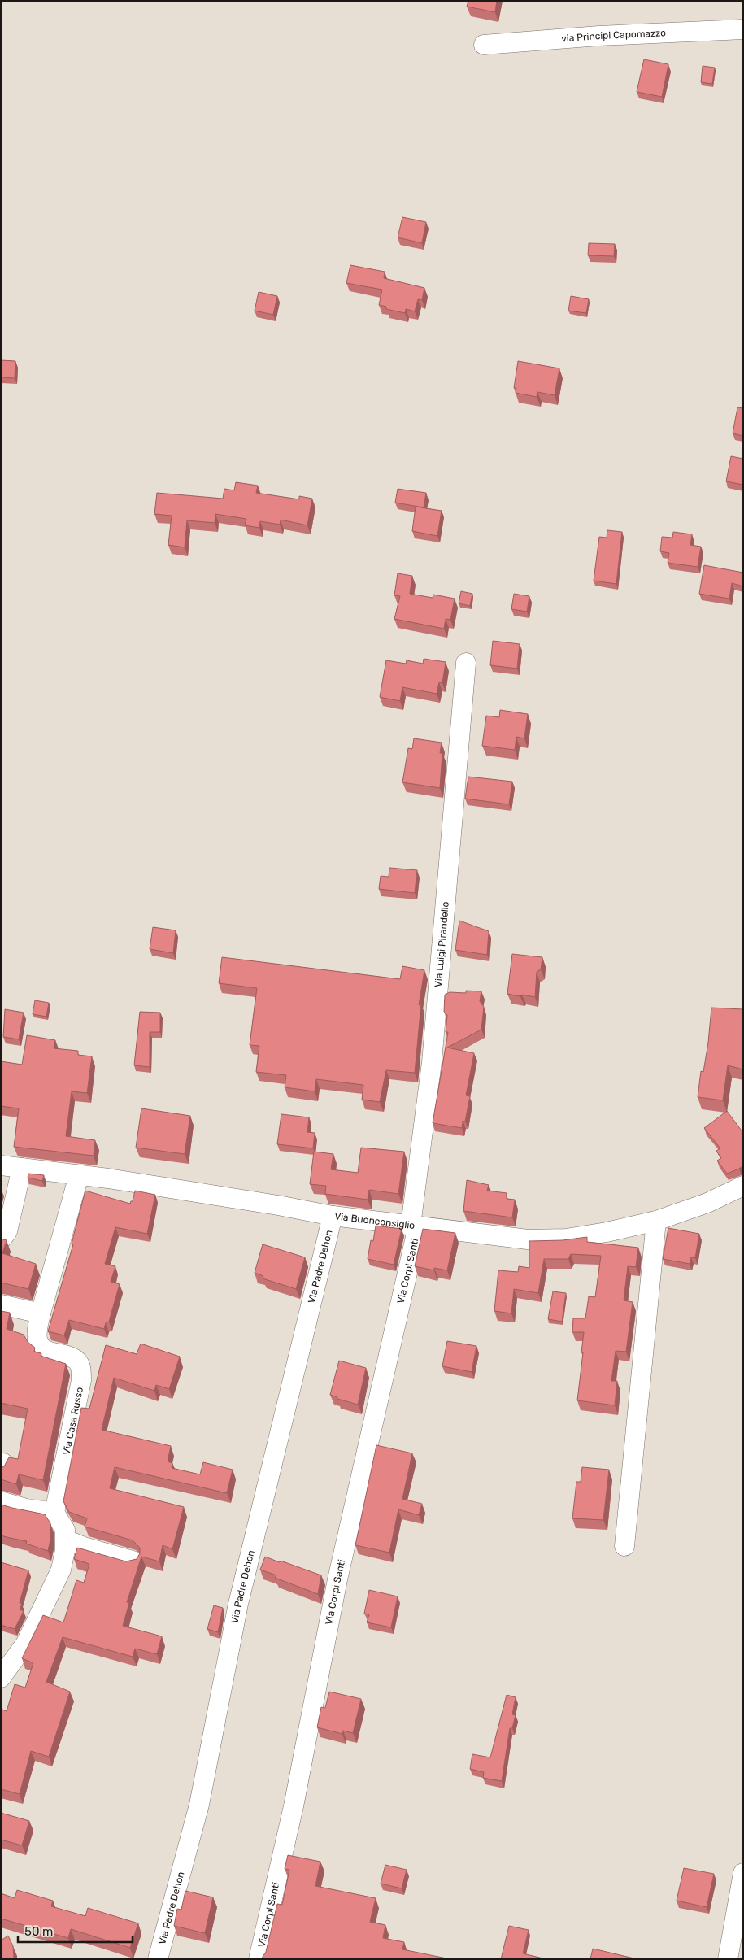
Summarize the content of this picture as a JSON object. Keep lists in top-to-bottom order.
{
  "streets": {
    "street": [
      "via Principi Capomazzo",
      "Via Luigi Pirandello",
      "Via Buonconsiglio",
      "Via Padre Dehon",
      "Via Corpi Santi",
      "Via Casa Russo"
    ]
  },
  "crossings": [
    ["Via Luigi Pirandello", "Via Buonconsiglio"],
    ["Via Luigi Pirandello", "Via Corpi Santi"],
    ["Via Buonconsiglio", "Via Padre Dehon"],
    ["Via Buonconsiglio", "Via Corpi Santi"],
    ["Via Buonconsiglio", "Via Casa Russo"]
  ],
  "scale_bar": "50 m"
}
